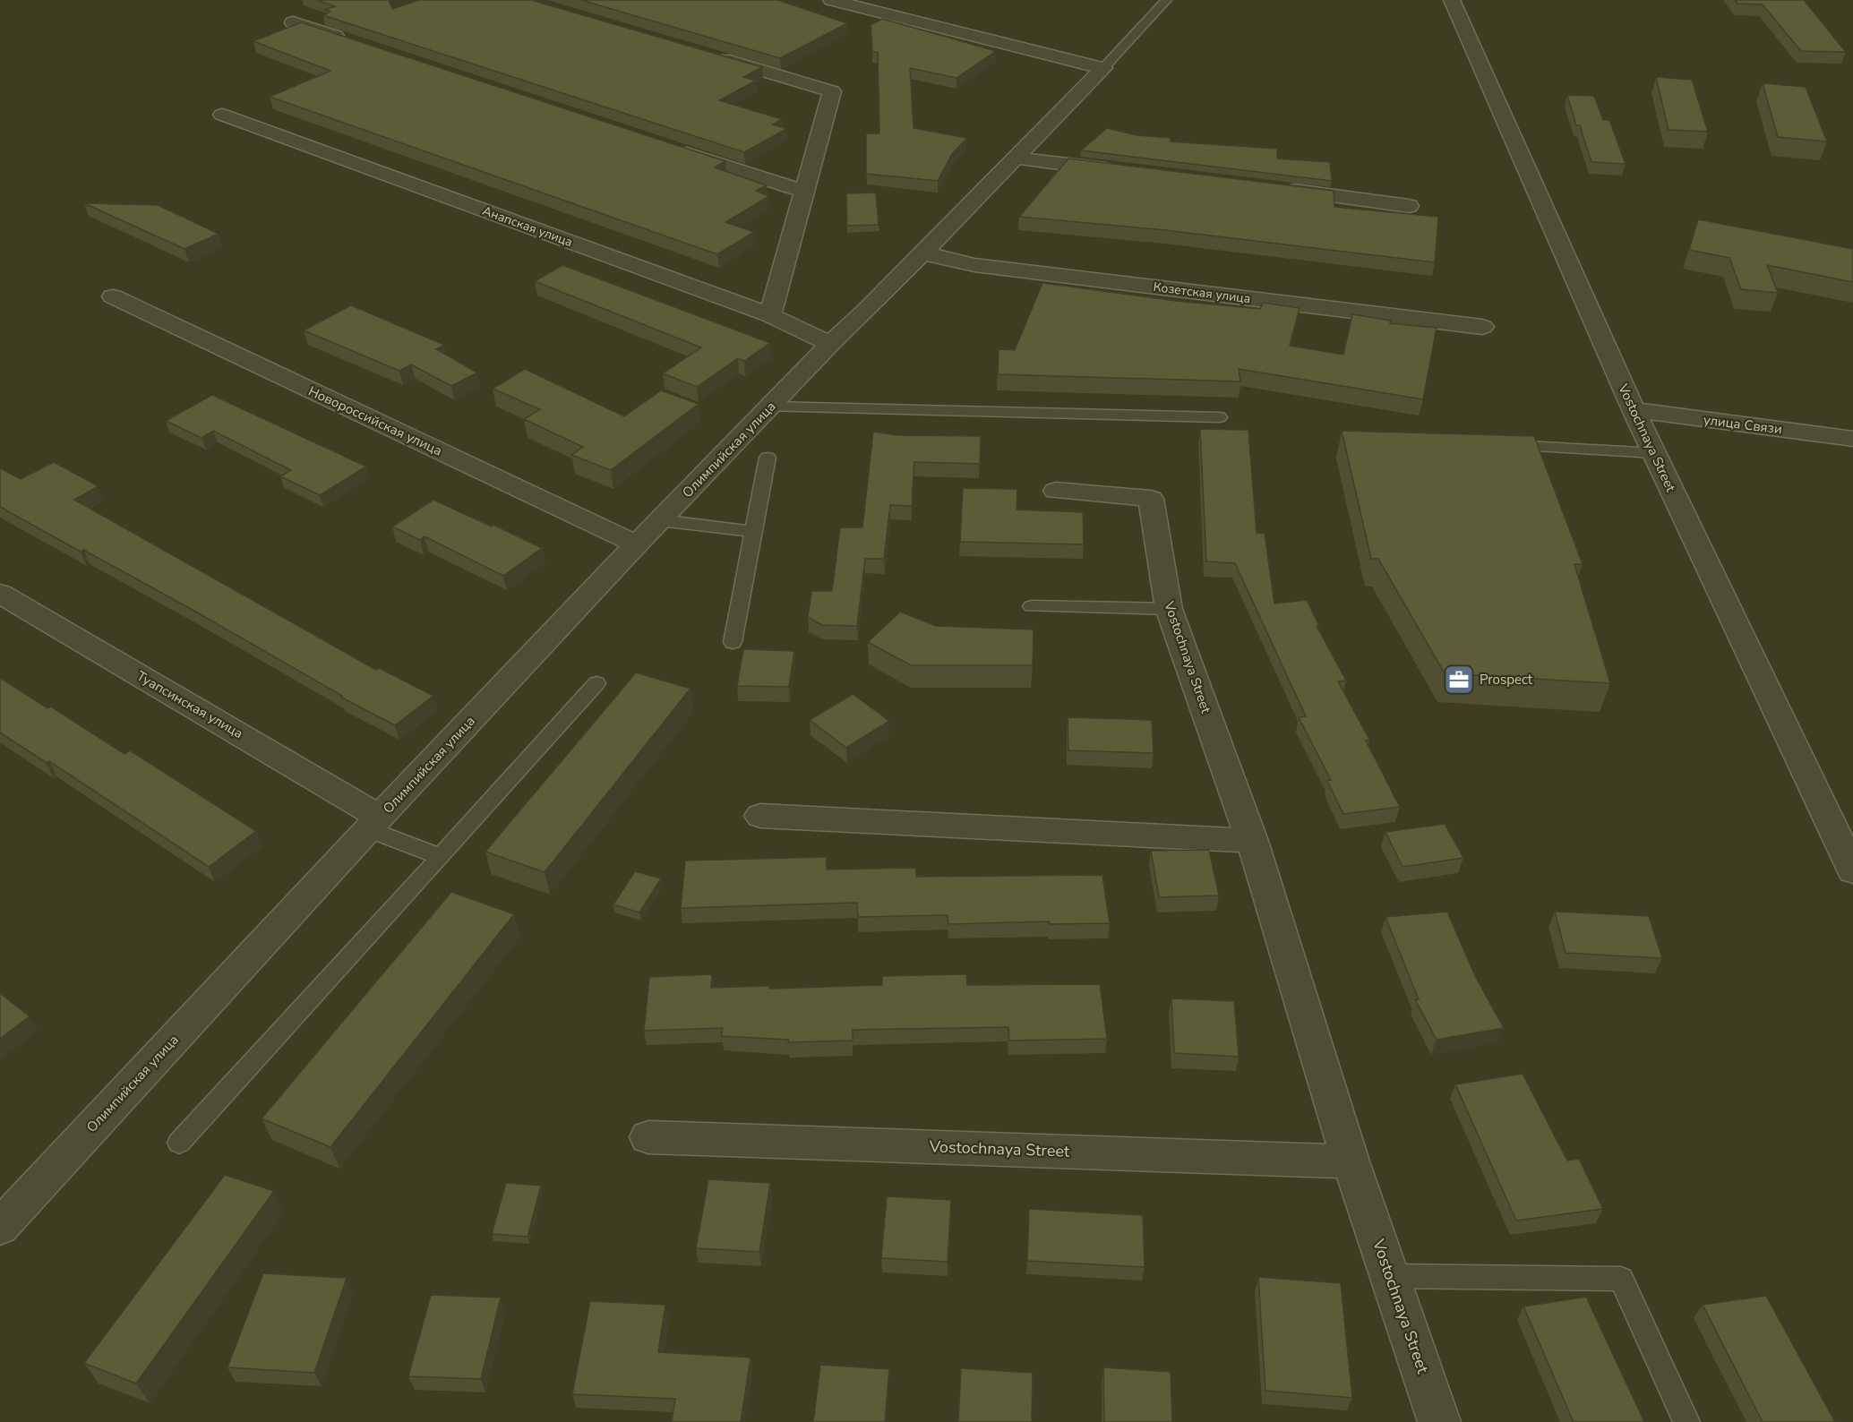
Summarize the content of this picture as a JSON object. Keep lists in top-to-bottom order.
{
  "streets": {
    "street": [
      "Анапская улица",
      "Козетская улица",
      "Новороссийская улица",
      "улица Связи",
      "Vostochnaya Street",
      "Олимпийская улица",
      "Туапсинская улица"
    ]
  },
  "crossings": [
    ["Анапская улица", "Олимпийская улица"],
    ["Козетская улица", "Олимпийская улица"],
    ["Новороссийская улица", "Олимпийская улица"],
    ["улица Связи", "Vostochnaya Street"],
    ["Олимпийская улица", "Туапсинская улица"]
  ],
  "places": {
    "office": ["Prospect"]
  }
}
